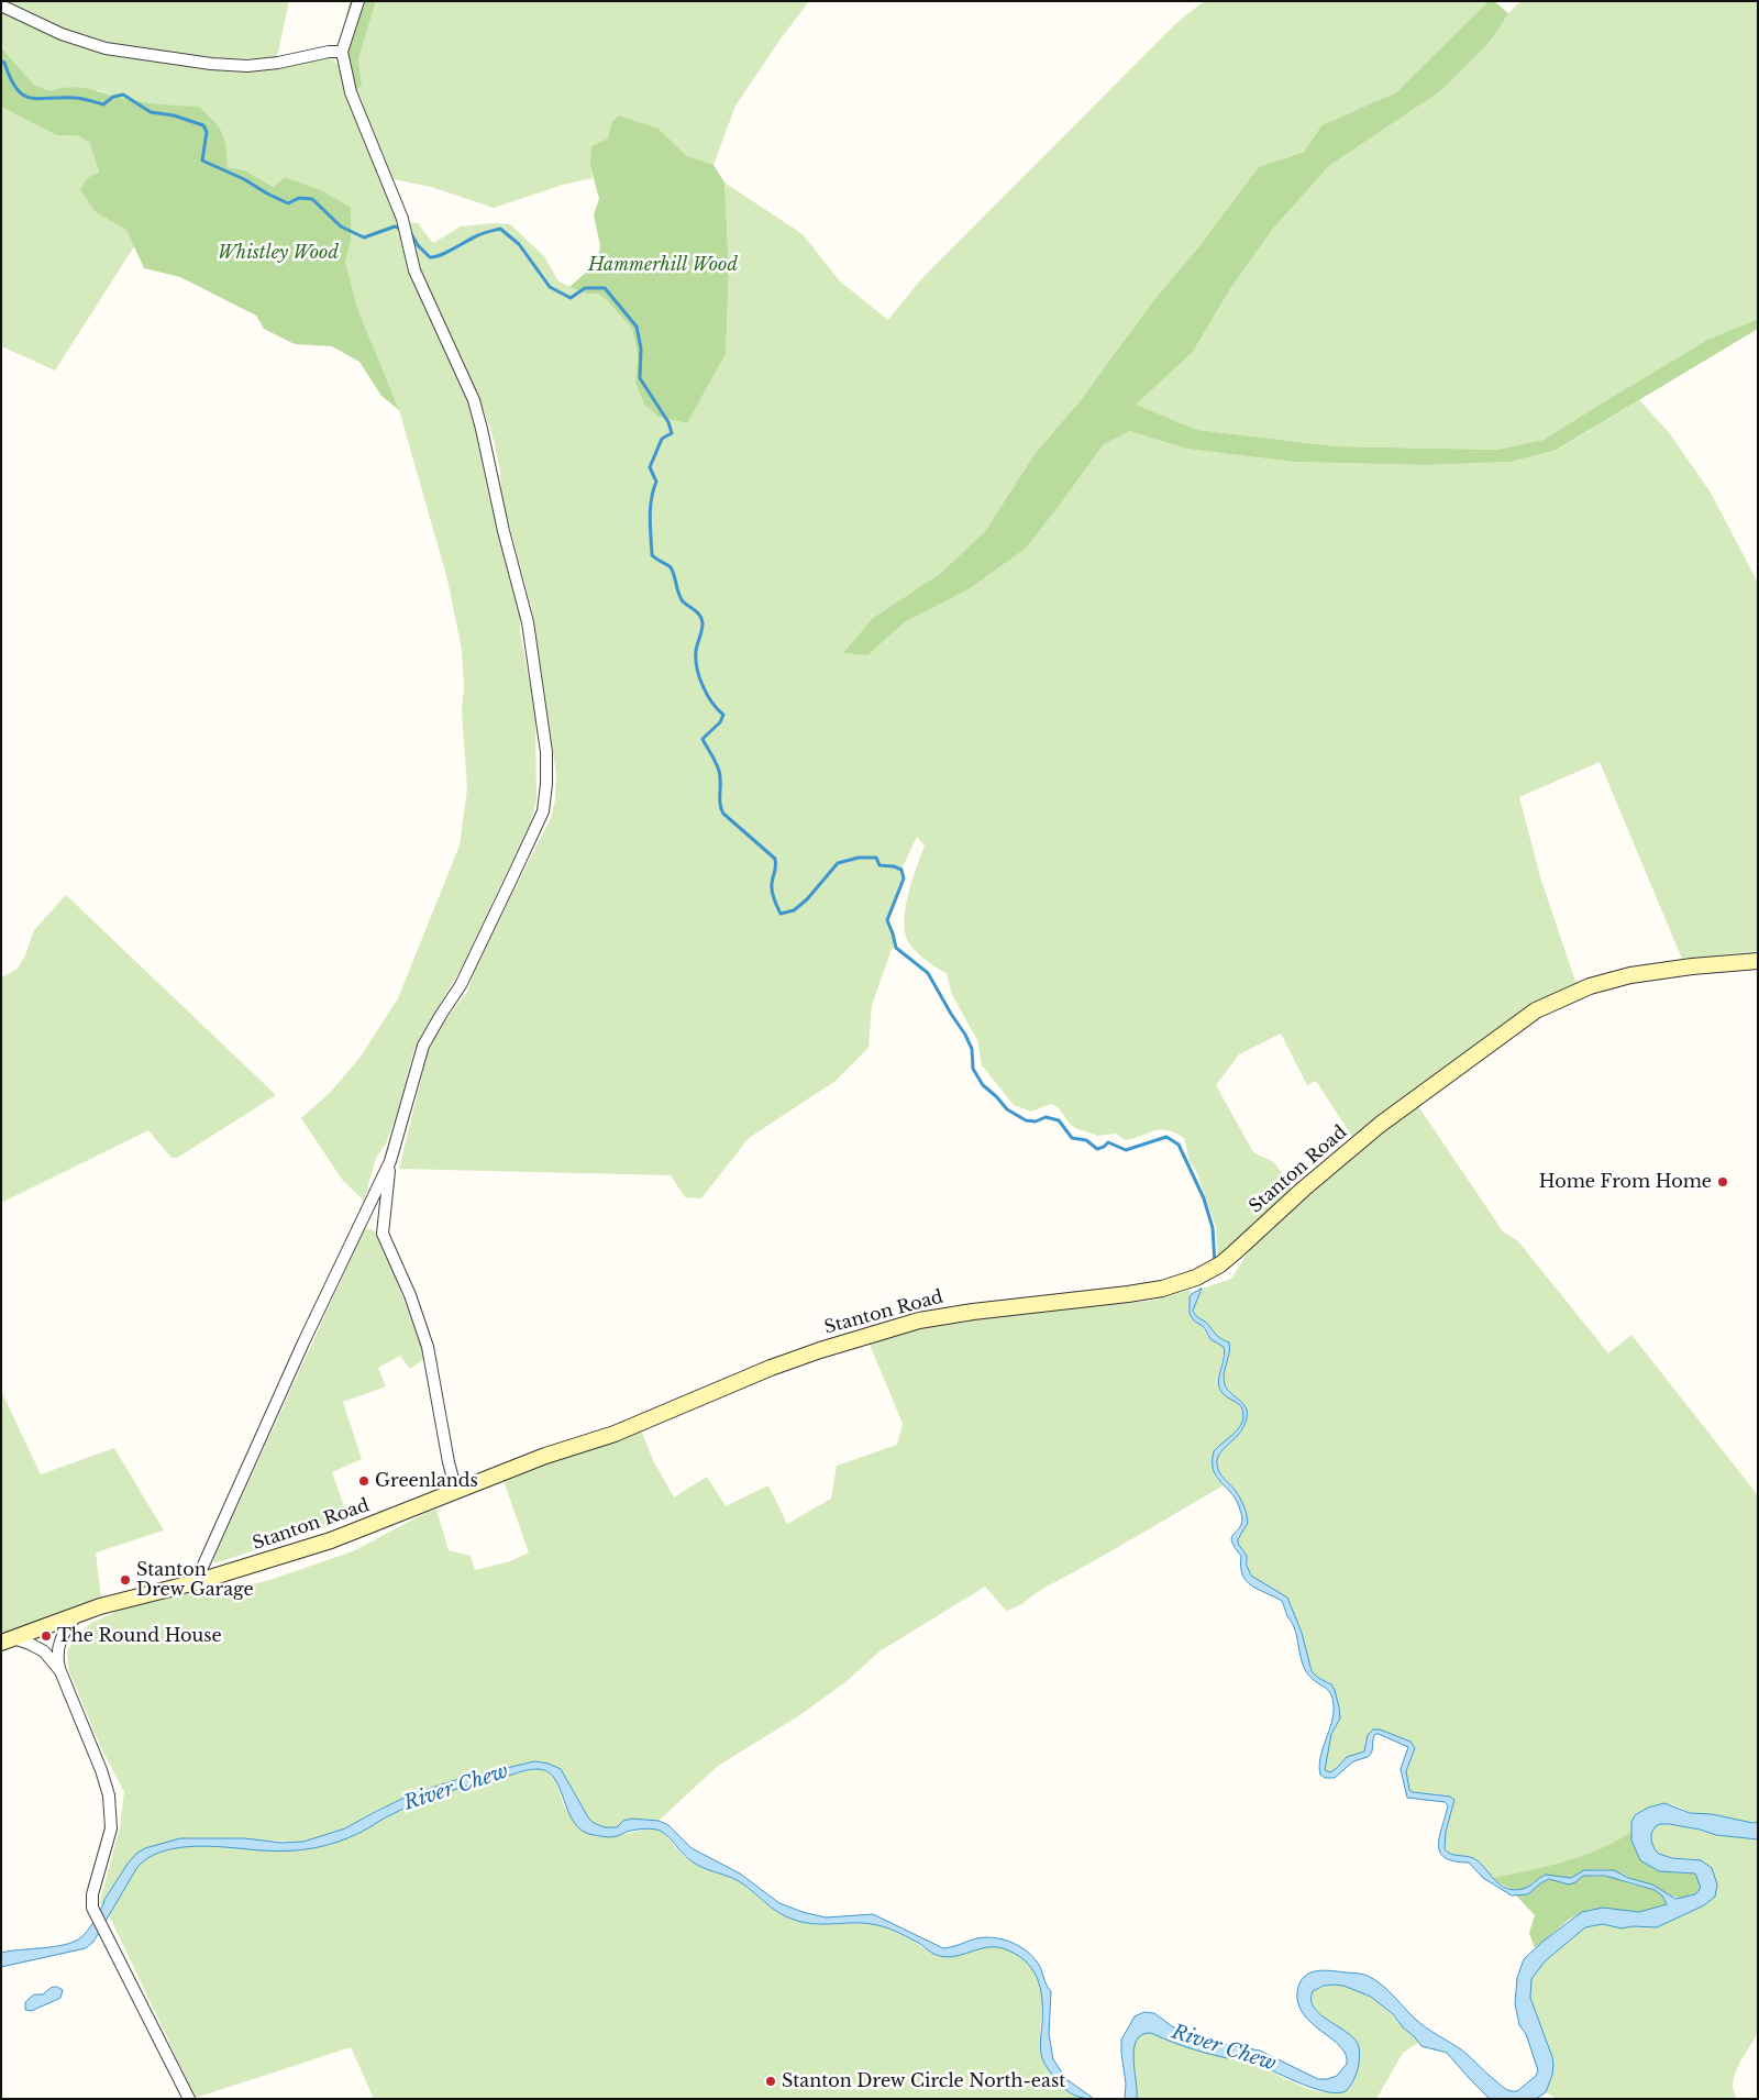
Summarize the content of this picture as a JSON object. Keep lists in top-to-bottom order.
{
  "streets": {
    "main road": ["Stanton Road"]
  },
  "water": ["River Chew"],
  "parks": ["Whistley Wood", "Hammerhill Wood"],
  "places": [
    "Home From Home",
    "Greenlands",
    "Stanton Drew Garage",
    "The Round House",
    "Stanton Drew Circle North-east"
  ]
}
